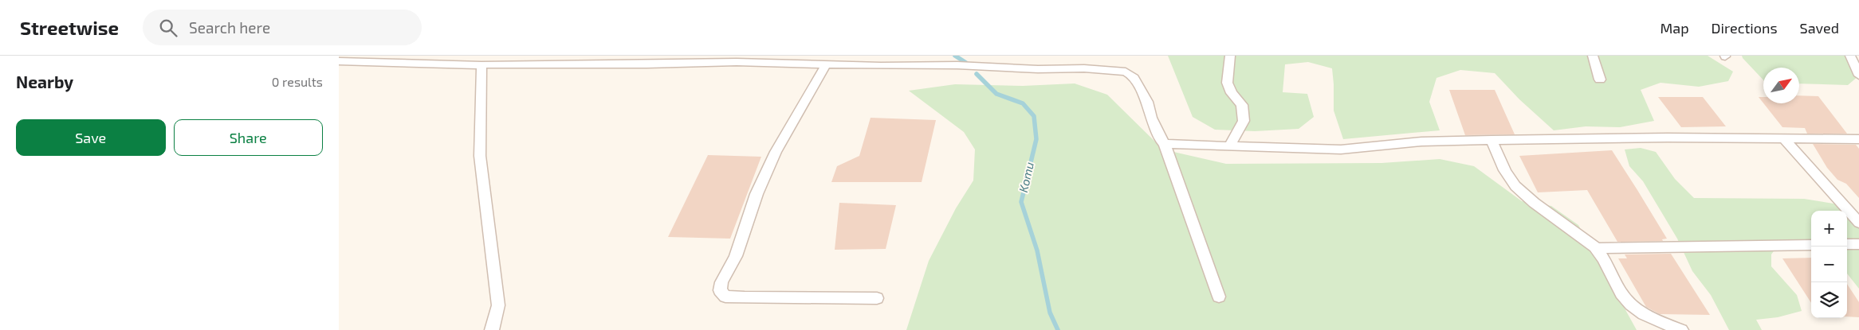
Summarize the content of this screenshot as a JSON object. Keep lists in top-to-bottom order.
{
  "water": ["Komu"],
  "north": "top right",
  "page": {
    "header": "Streetwise",
    "search": "Search here",
    "nav": ["Map", "Directions", "Saved"],
    "heading": ["Nearby", "0 results"],
    "buttons": ["Save", "Share"],
    "map_buttons": ["+", "−"]
  }
}
